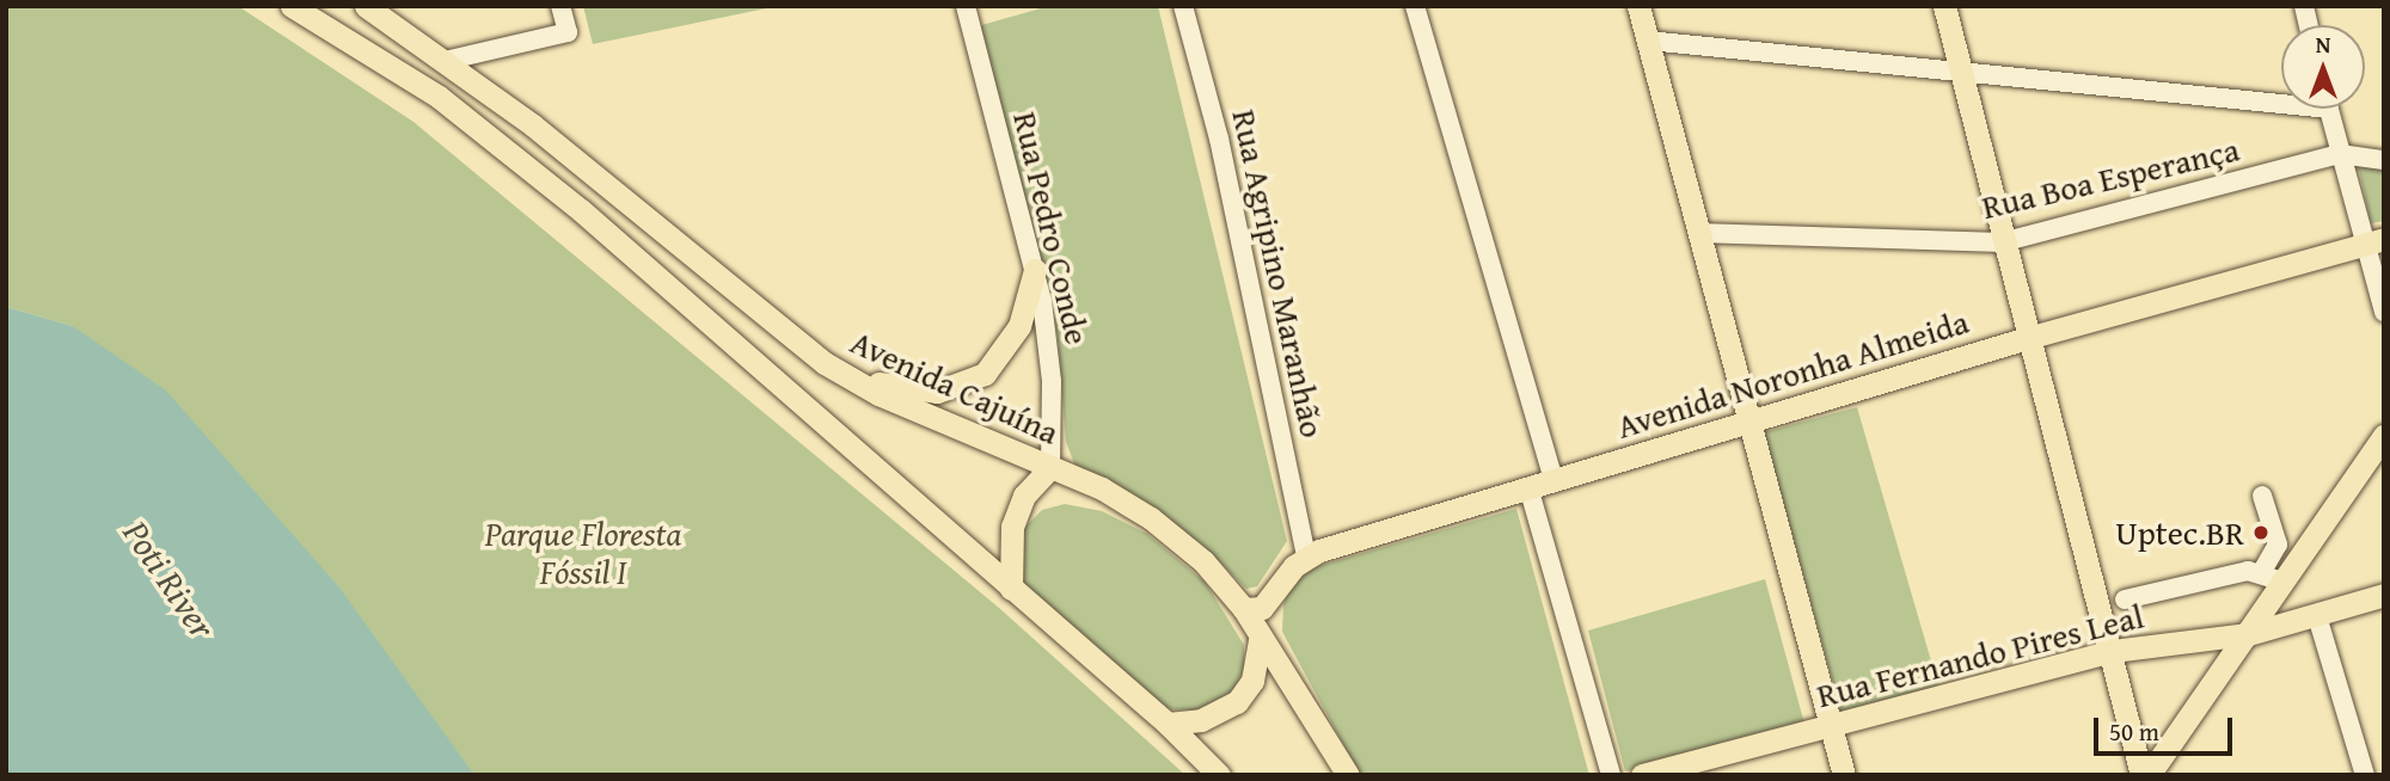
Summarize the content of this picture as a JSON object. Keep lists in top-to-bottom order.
{
  "streets": {
    "main road": ["Avenida Noronha Almeida", "Avenida Cajuína", "Rua Fernando Pires Leal"],
    "street": ["Rua Boa Esperança", "Rua Pedro Conde", "Rua Agripino Maranhão"]
  },
  "crossings": [
    ["Rua Pedro Conde", "Avenida Cajuína"],
    ["Rua Agripino Maranhão", "Avenida Noronha Almeida"]
  ],
  "water": ["Poti River"],
  "parks": ["Parque Floresta Fóssil I"],
  "places": ["Uptec.BR"],
  "scale_bar": "50 m",
  "north": "top"
}
